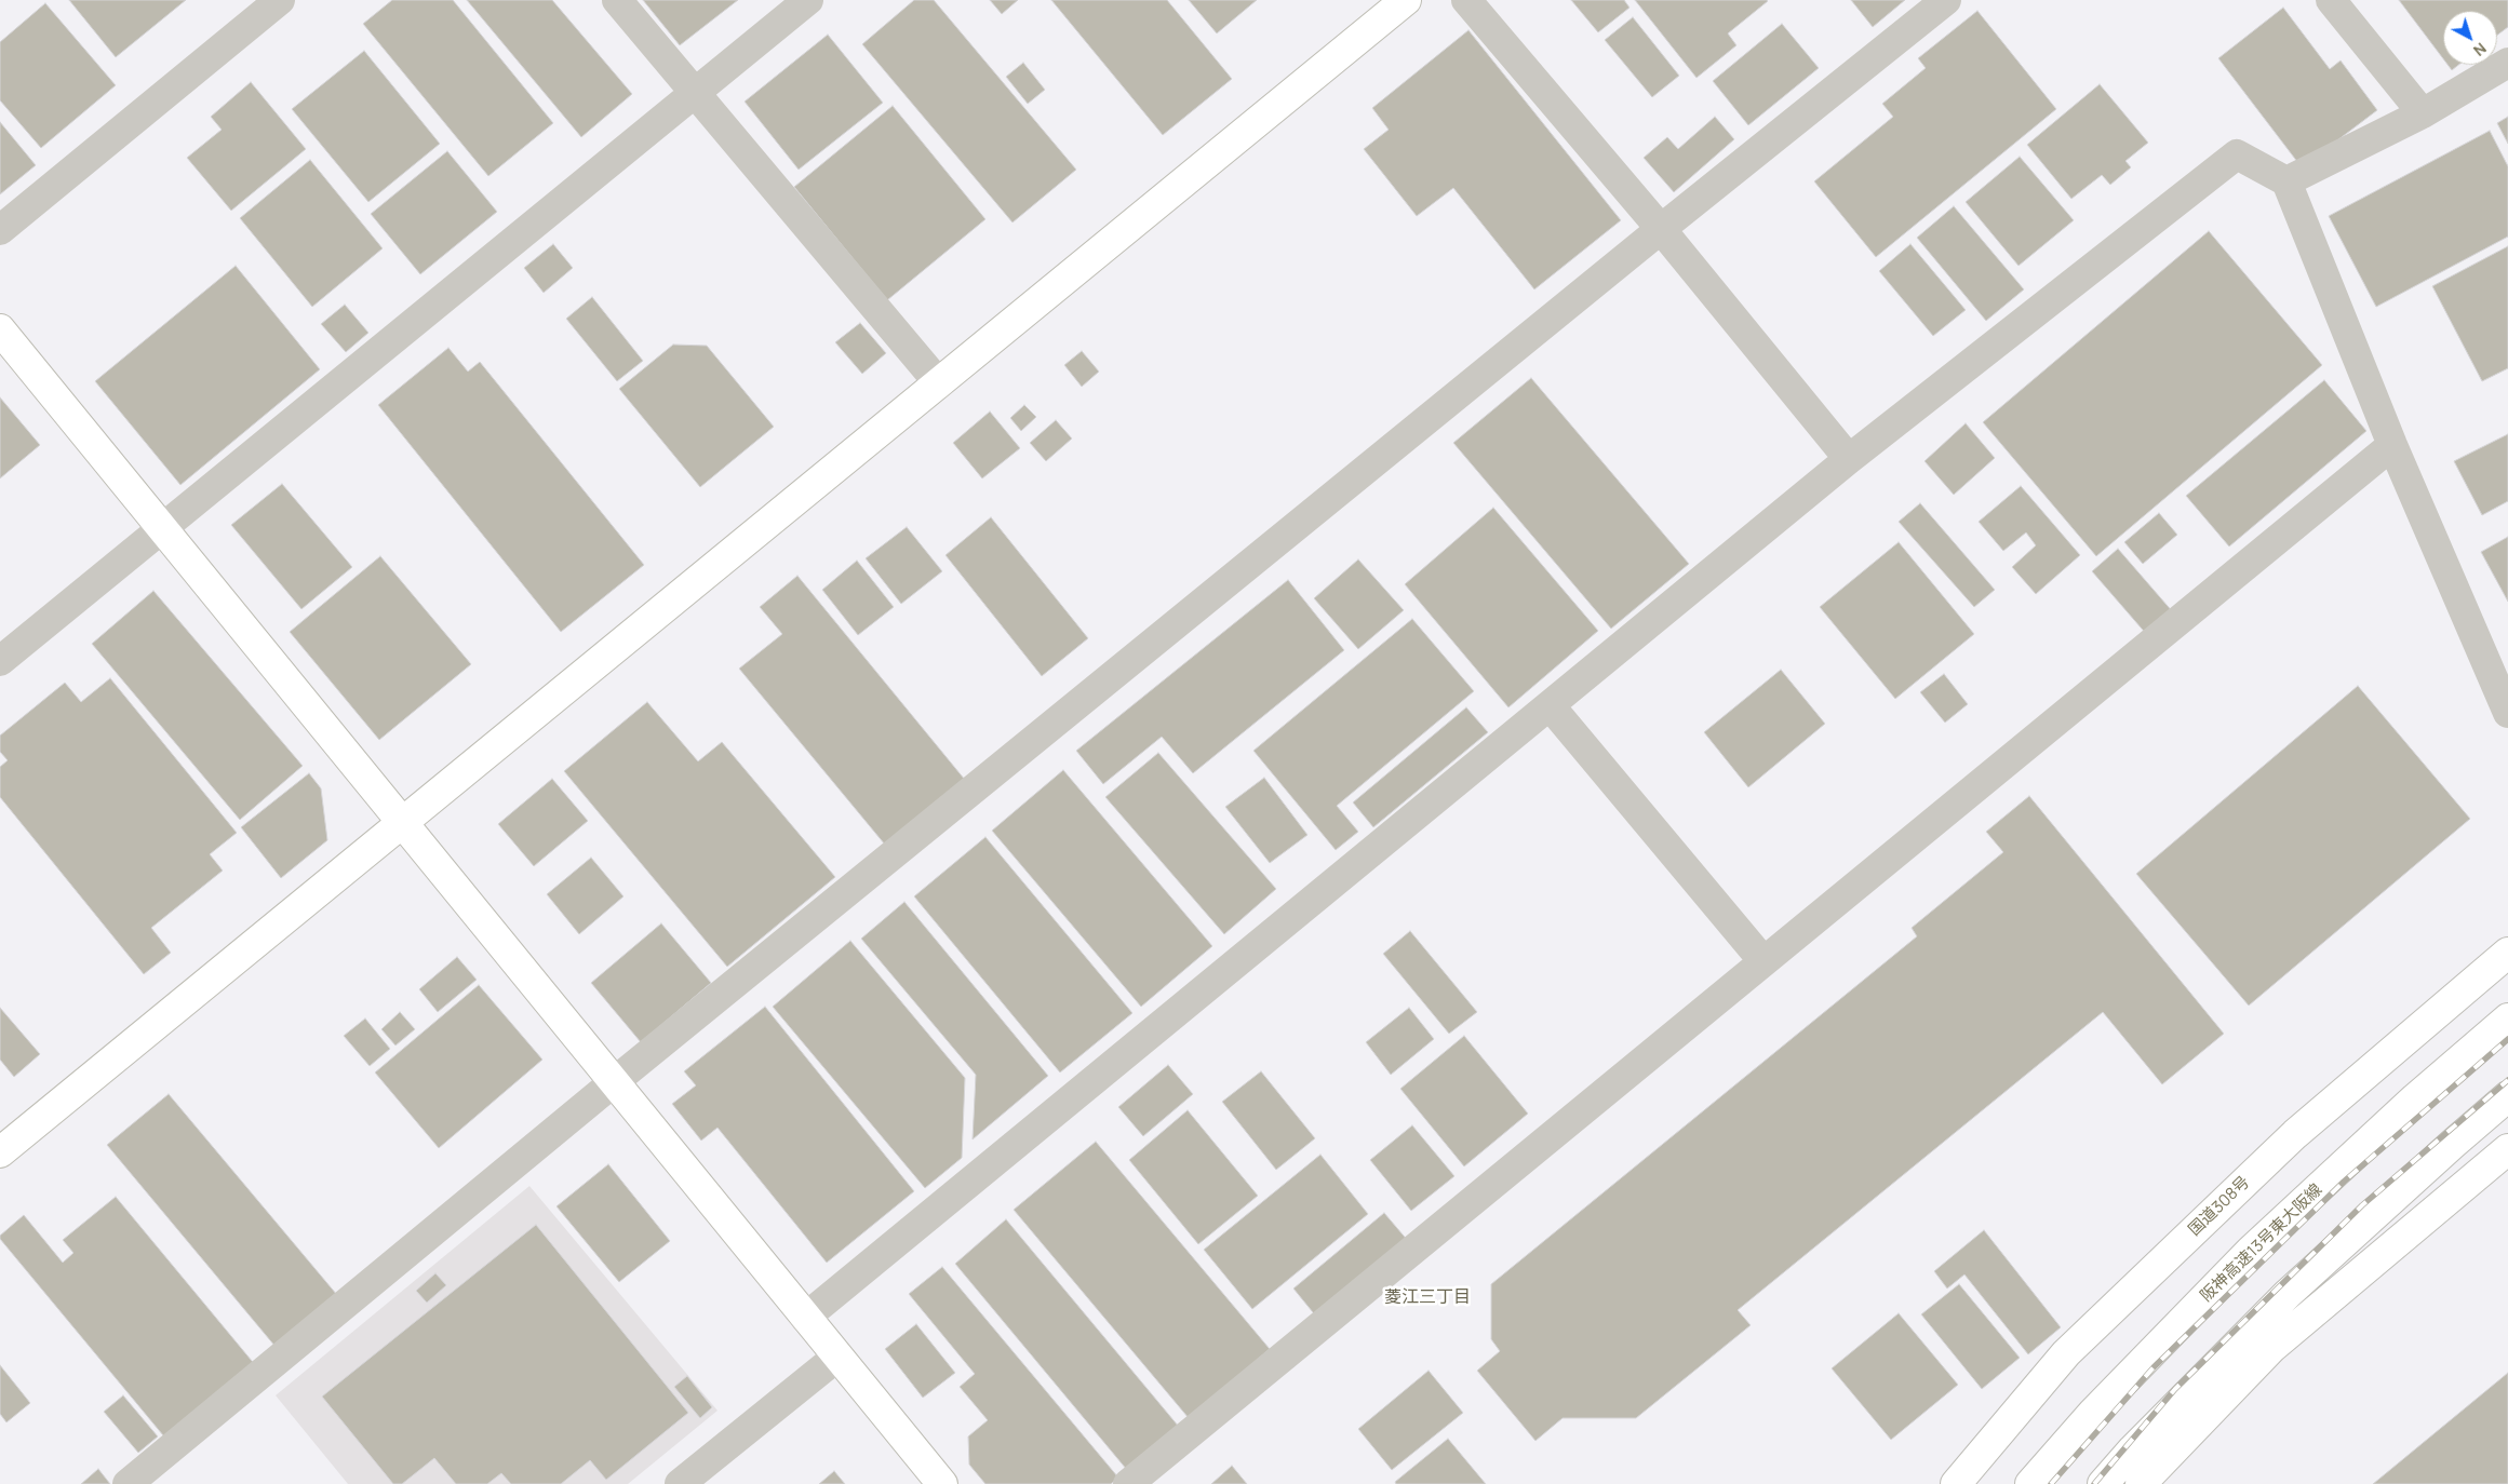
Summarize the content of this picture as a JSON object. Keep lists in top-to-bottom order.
{
  "streets": {
    "main road": ["国道308号", "阪神高速13号東大阪線"]
  },
  "districts": ["菱江三丁目"],
  "north": "bottom right"
}
